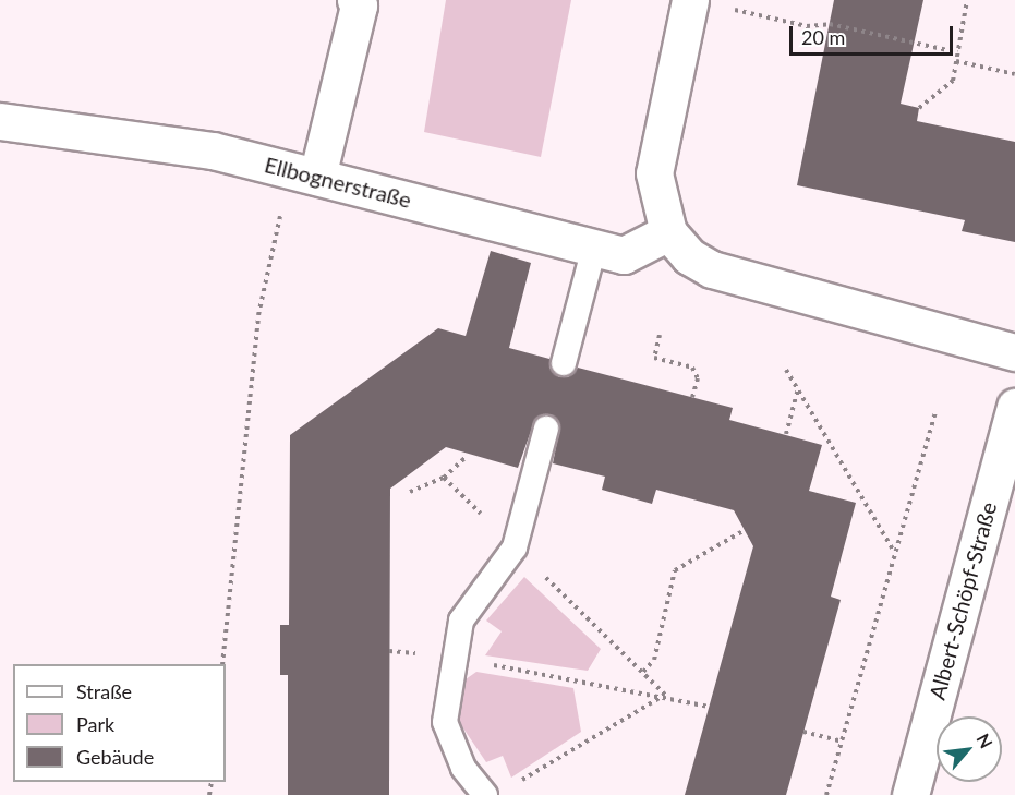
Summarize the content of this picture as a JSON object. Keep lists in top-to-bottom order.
{
  "streets": {
    "street": ["Ellbognerstraße", "Albert-Schöpf-Straße"]
  },
  "legend": ["Straße", "Park", "Gebäude"],
  "scale_bar": "20 m",
  "north": "top right"
}
